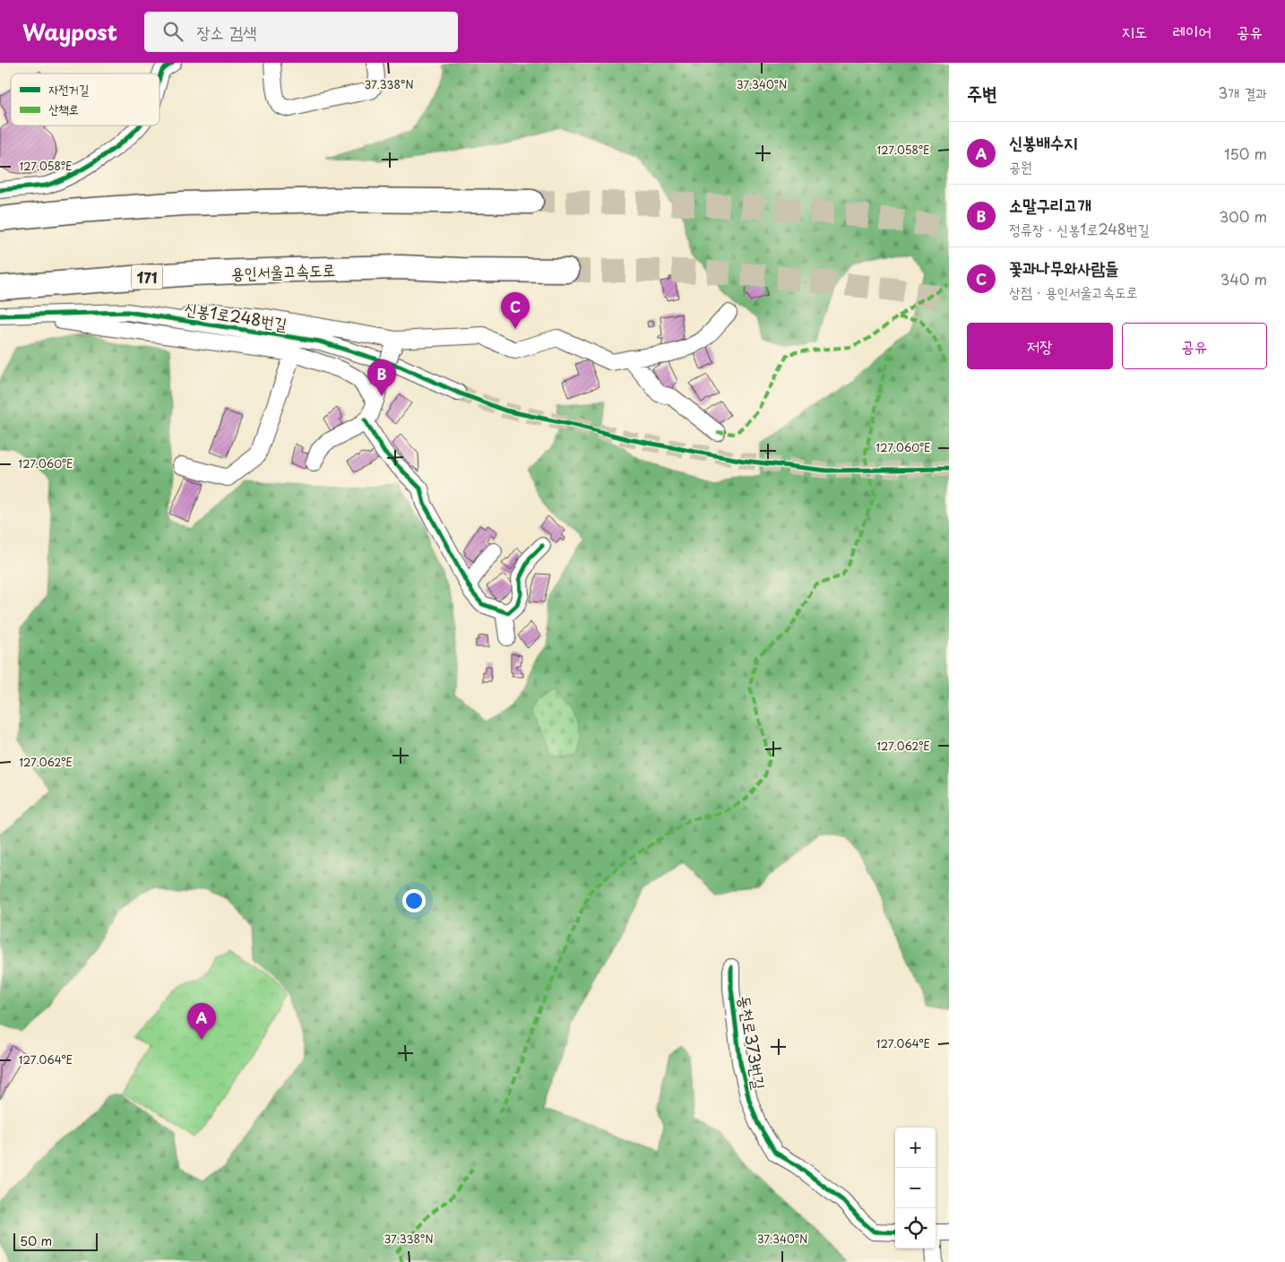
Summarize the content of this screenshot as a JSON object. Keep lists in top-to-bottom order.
{
  "streets": {
    "highway": ["용인서울고속도로", "171"],
    "street": ["신봉1로248번길", "동천로373번길"]
  },
  "legend": ["자전거길", "산책로"],
  "scale_bar": "50 m",
  "page": {
    "header": "Waypost",
    "search": "장소 검색",
    "nav": ["지도", "레이어", "공유"],
    "heading": ["주변", "3개 결과"],
    "list": [
      {
        "mark": "A",
        "name": "신봉배수지",
        "note": "공원",
        "value": "150 m"
      },
      {
        "mark": "B",
        "name": "소말구리고개",
        "note": "정류장 · 신봉1로248번길",
        "value": "300 m"
      },
      {
        "mark": "C",
        "name": "꽃과나무와사람들",
        "note": "상점 · 용인서울고속도로",
        "value": "340 m"
      }
    ],
    "pins": ["C", "B", "A"],
    "buttons": ["저장", "공유"],
    "map_buttons": ["+", "−"],
    "scale": "50 m"
  },
  "coordinates": [
    "37.338°N",
    "37.340°N",
    "127.058°E",
    "127.060°E",
    "127.062°E",
    "127.064°E"
  ]
}
